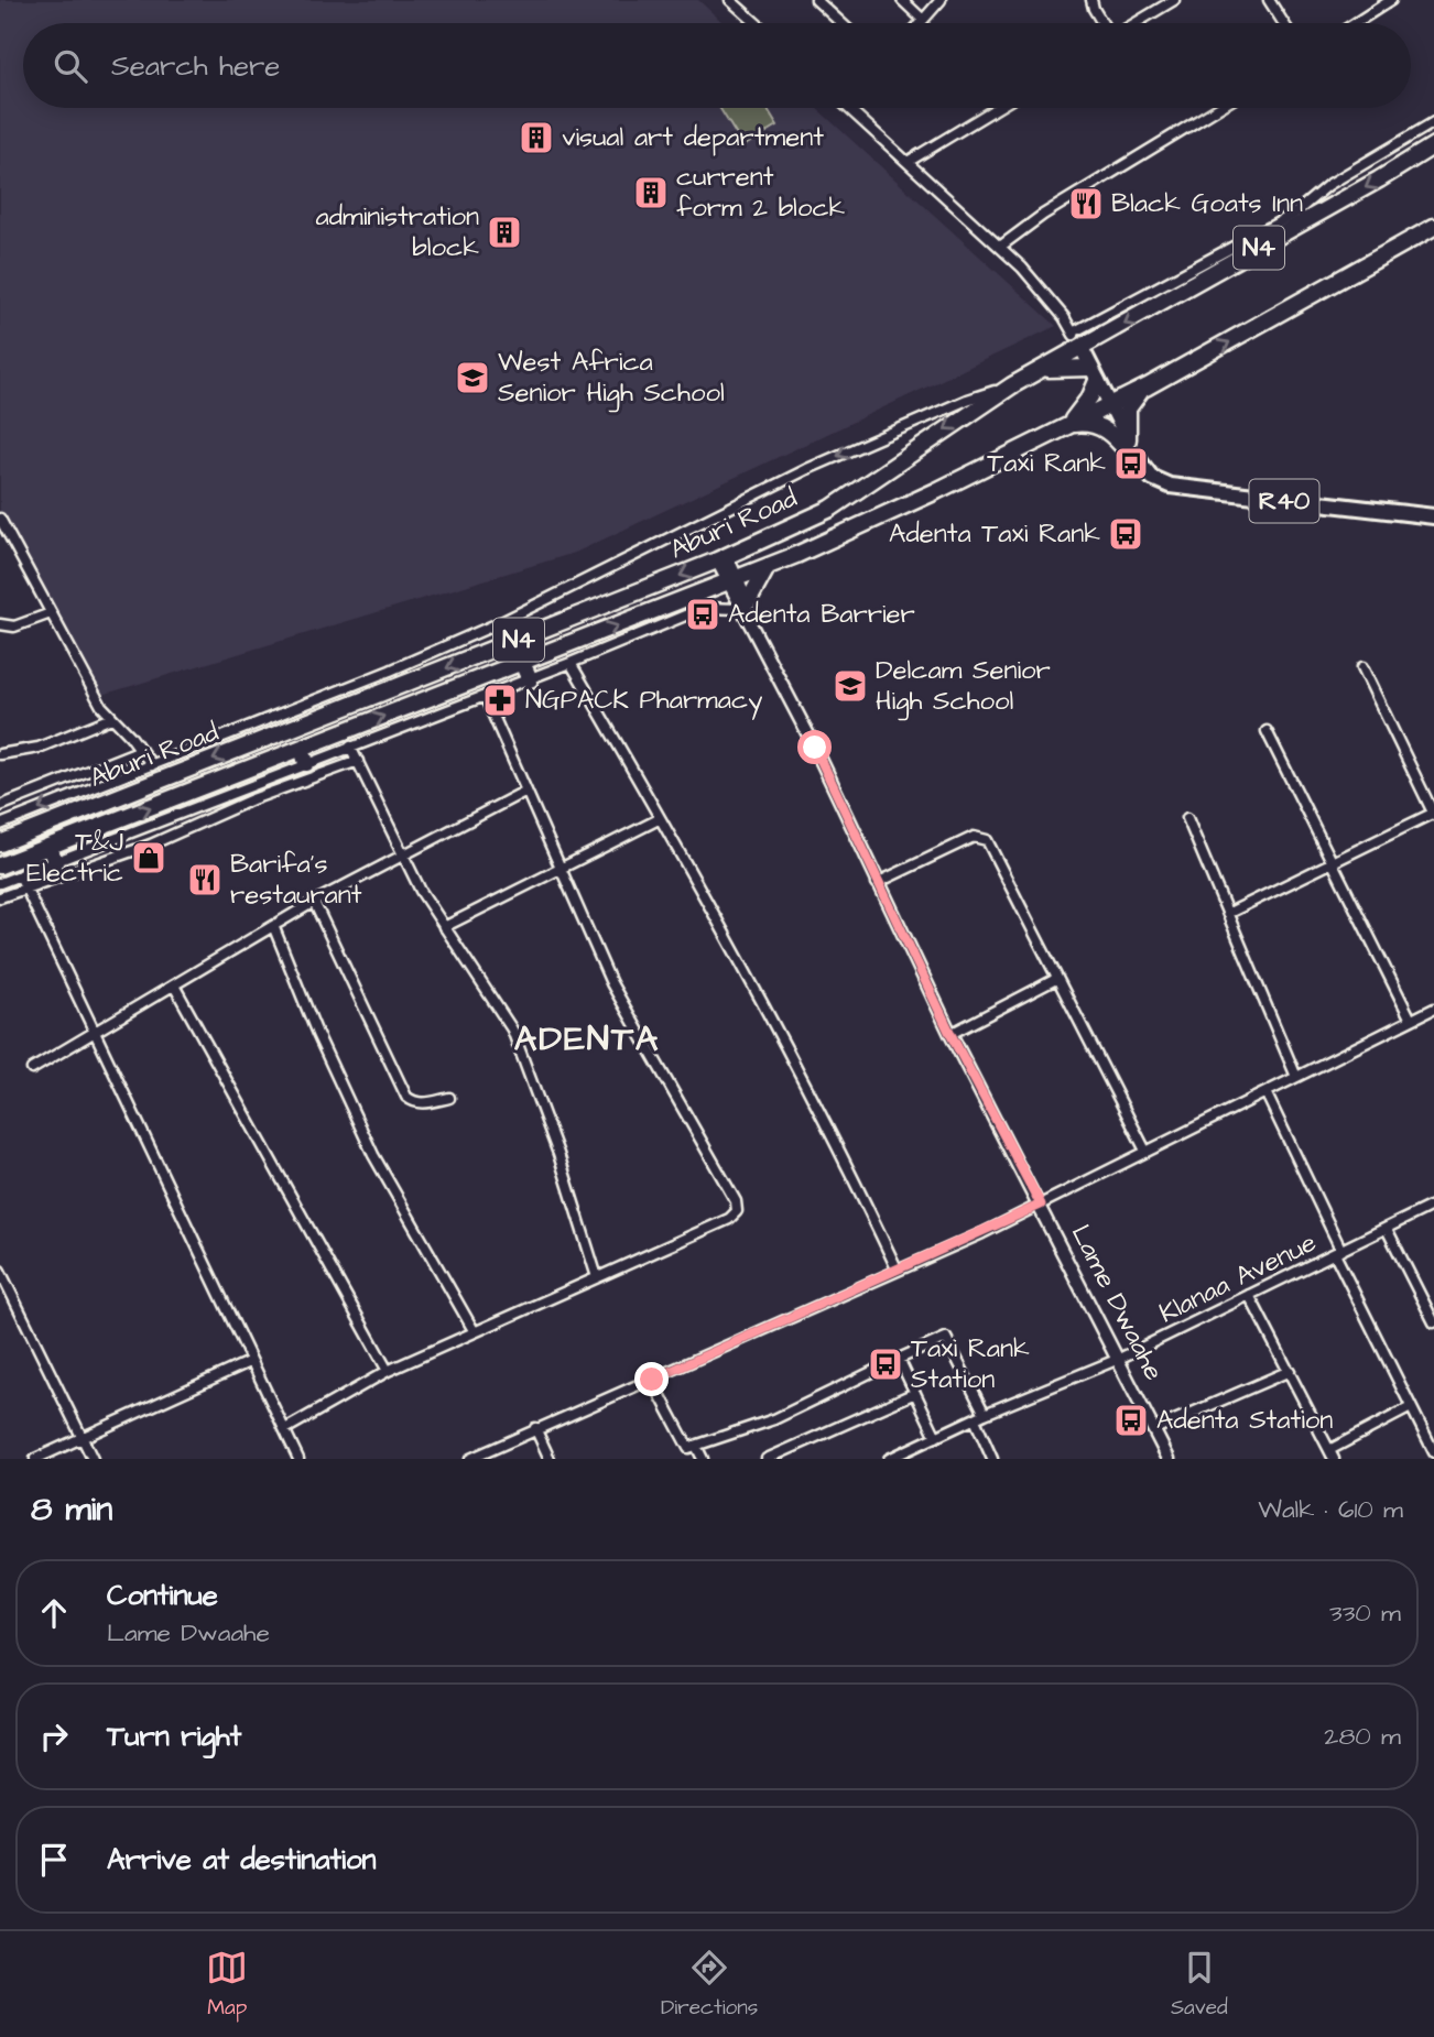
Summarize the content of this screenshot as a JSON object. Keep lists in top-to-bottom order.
{
  "streets": {
    "highway": ["N4", "Aburi Road"],
    "main road": ["R40"],
    "street": ["Klanaa Avenue", "Lame Dwaahe"]
  },
  "crossings": [
    ["N4", "Lame Dwaahe"],
    ["Aburi Road", "Lame Dwaahe"],
    ["Klanaa Avenue", "Lame Dwaahe"]
  ],
  "districts": ["ADENTA"],
  "places": {
    "building": ["visual art department", "current form 2 block", "administration block"],
    "restaurant": ["Black Goats Inn", "Barifa's restaurant"],
    "school or university": ["West Africa Senior High School", "Delcam Senior High School"],
    "bus stop": [
      "Taxi Rank",
      "Adenta Taxi Rank",
      "Adenta Barrier",
      "Taxi Rank Station",
      "Adenta Station"
    ],
    "pharmacy": ["NGPACK Pharmacy"],
    "shop": ["T&J Electric"]
  },
  "page": {
    "search": "Search here",
    "heading": ["8 min", "Walk · 610 m"],
    "list": [
      ["Continue", "Lame Dwaahe", "330 m"],
      ["Turn right", "280 m"],
      "Arrive at destination"
    ],
    "nav": ["Map", "Directions", "Saved"]
  }
}
